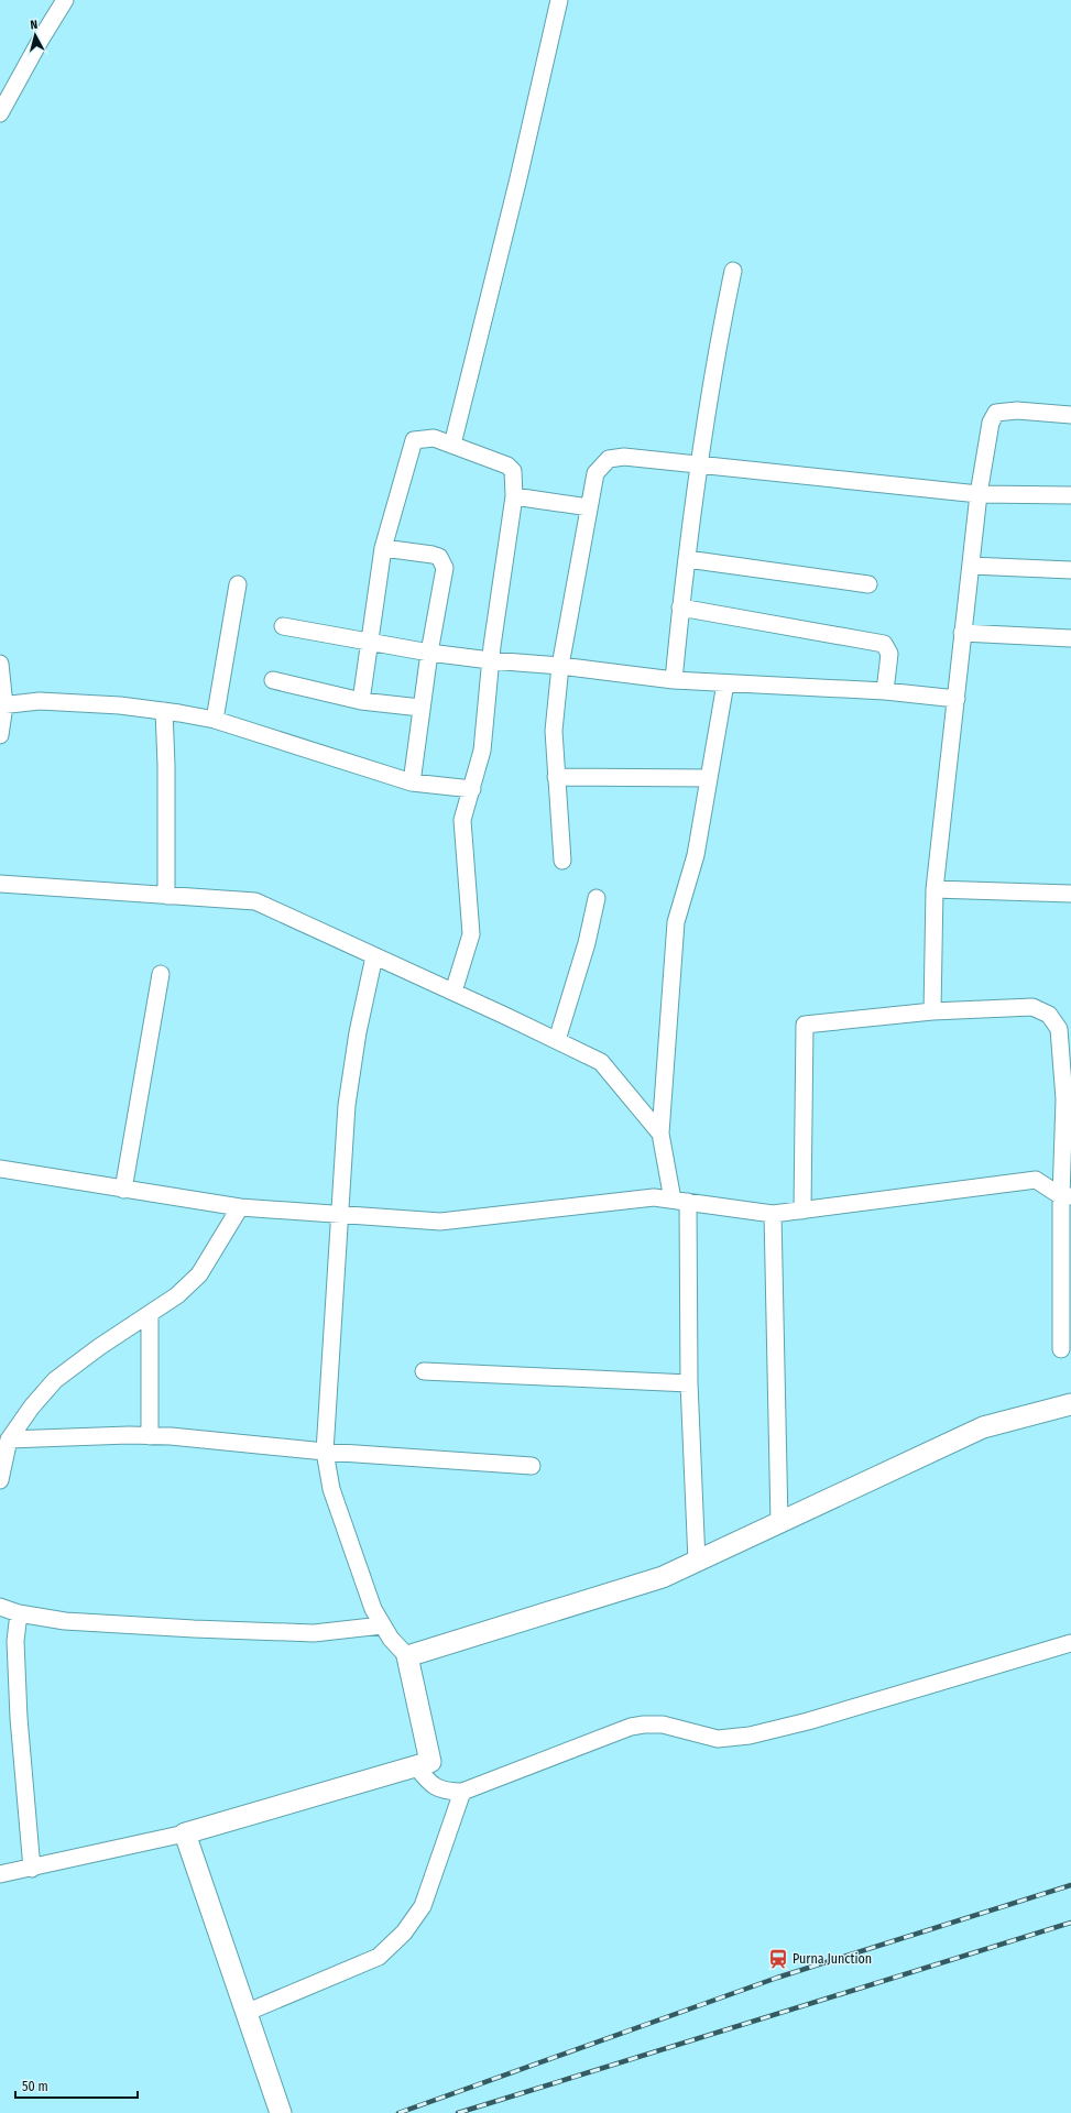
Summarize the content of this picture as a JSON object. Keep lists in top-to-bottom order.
{
  "places": {
    "station": ["Purna Junction"]
  },
  "scale_bar": "50 m",
  "north": "top"
}
